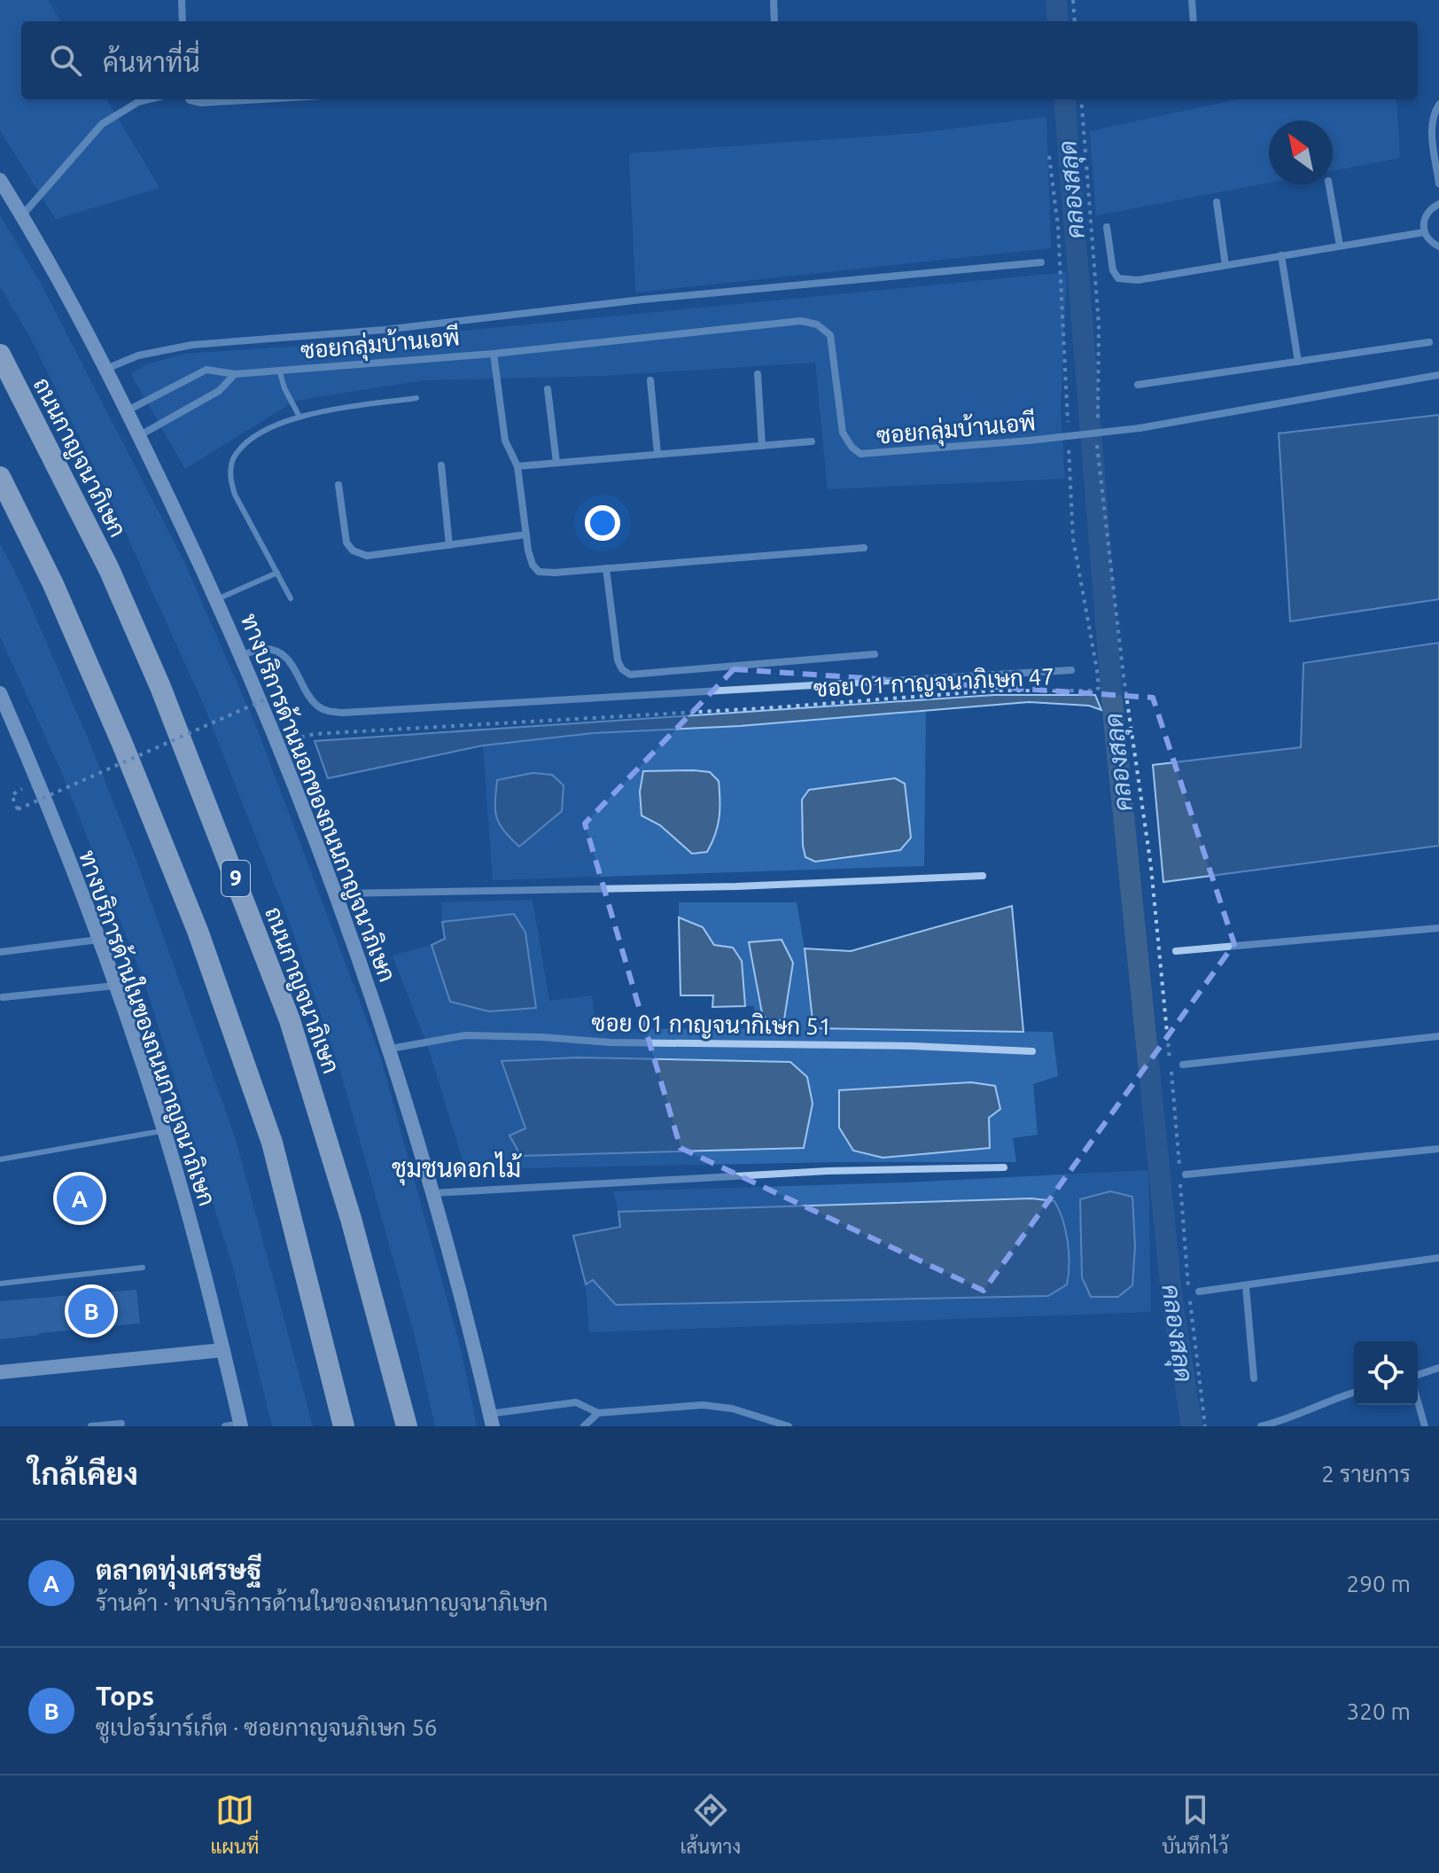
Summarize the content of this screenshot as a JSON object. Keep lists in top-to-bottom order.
{
  "streets": {
    "highway": ["ถนนกาญจนาภิเษก", "9"],
    "main road": ["ทางบริการด้านนอกของถนนกาญจนาภิเษก", "ทางบริการด้านในของถนนกาญจนาภิเษก"],
    "street": ["ซอยกลุ่มบ้านเอพี", "ซอย 01 กาญจนากิเษก 51"],
    "path": ["ซอย 01 กาญจนาภิเษก 47"]
  },
  "crossings": [
    ["ซอยกลุ่มบ้านเอพี", "ทางบริการด้านนอกของถนนกาญจนาภิเษก"],
    ["ซอย 01 กาญจนาภิเษก 47", "ทางบริการด้านนอกของถนนกาญจนาภิเษก"],
    ["ทางบริการด้านนอกของถนนกาญจนาภิเษก", "ซอย 01 กาญจนากิเษก 51"]
  ],
  "districts": ["ชุมชนดอกไม้"],
  "water": ["คลองสลุด"],
  "north": "top left",
  "page": {
    "search": "ค้นหาที่นี่",
    "pins": ["A", "B"],
    "heading": ["ใกล้เคียง", "2 รายการ"],
    "list": [
      {
        "mark": "A",
        "name": "ตลาดทุ่งเศรษฐี",
        "note": "ร้านค้า · ทางบริการด้านในของถนนกาญจนาภิเษก",
        "value": "290 m"
      },
      {
        "mark": "B",
        "name": "Tops",
        "note": "ซูเปอร์มาร์เก็ต · ซอยกาญจนภิเษก 56",
        "value": "320 m"
      }
    ],
    "nav": ["แผนที่", "เส้นทาง", "บันทึกไว้"]
  }
}
